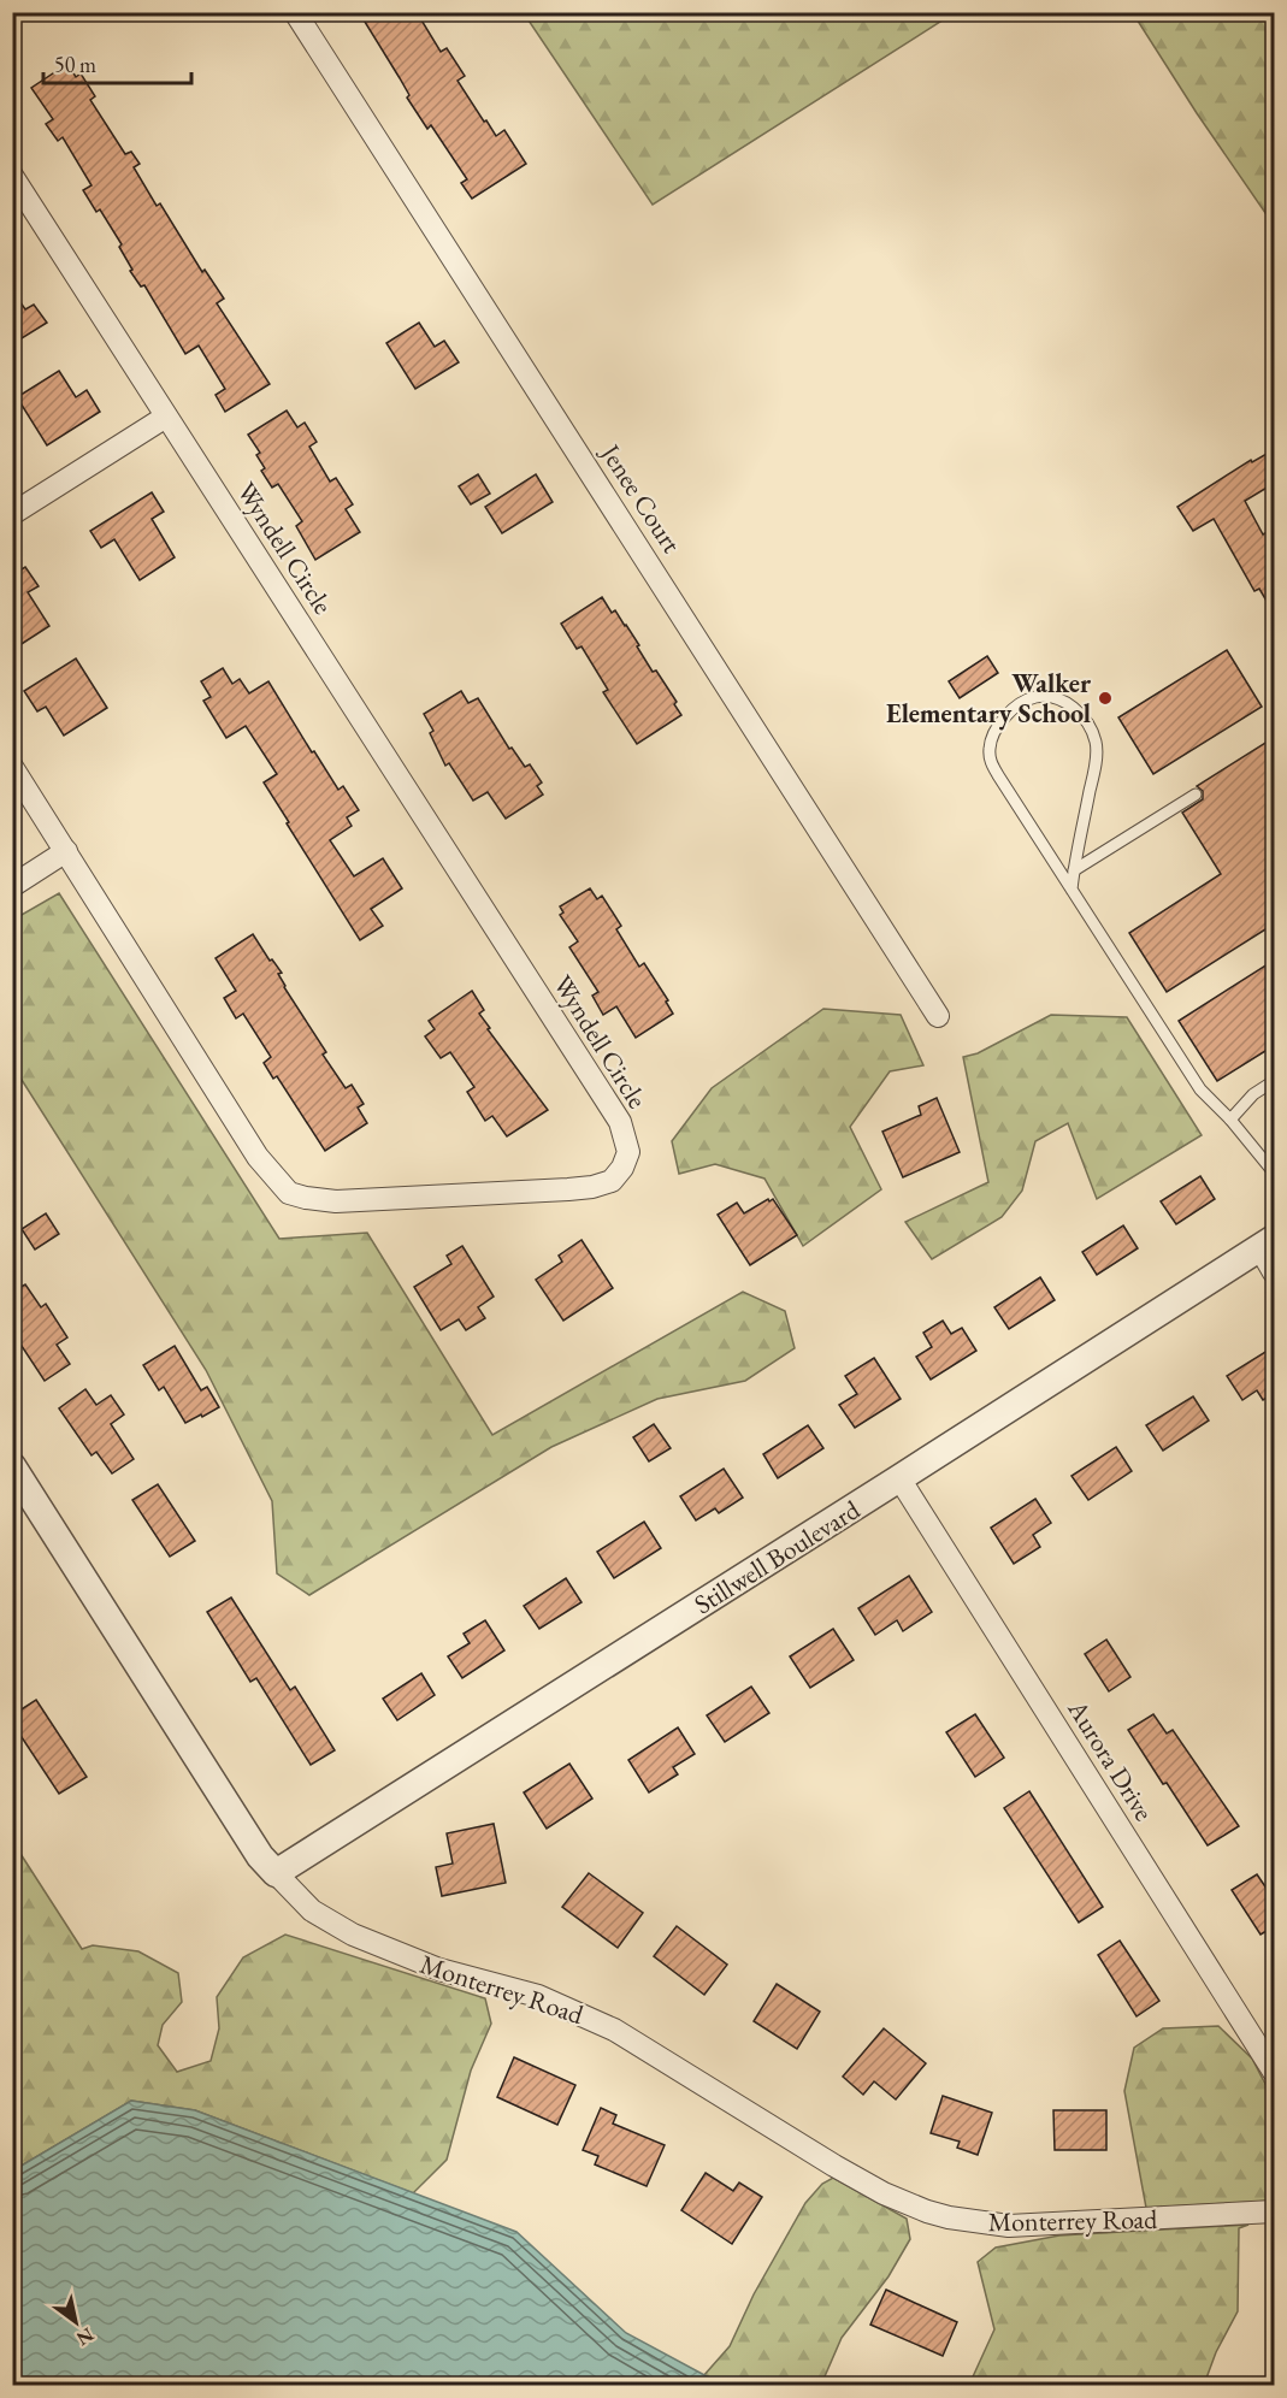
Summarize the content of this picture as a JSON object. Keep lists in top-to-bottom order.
{
  "streets": {
    "street": [
      "Jenee Court",
      "Wyndell Circle",
      "Stillwell Boulevard",
      "Aurora Drive",
      "Monterrey Road"
    ]
  },
  "crossings": [
    ["Stillwell Boulevard", "Aurora Drive"],
    ["Stillwell Boulevard", "Monterrey Road"]
  ],
  "places": ["Walker Elementary School"],
  "scale_bar": "50 m",
  "north": "bottom right"
}
